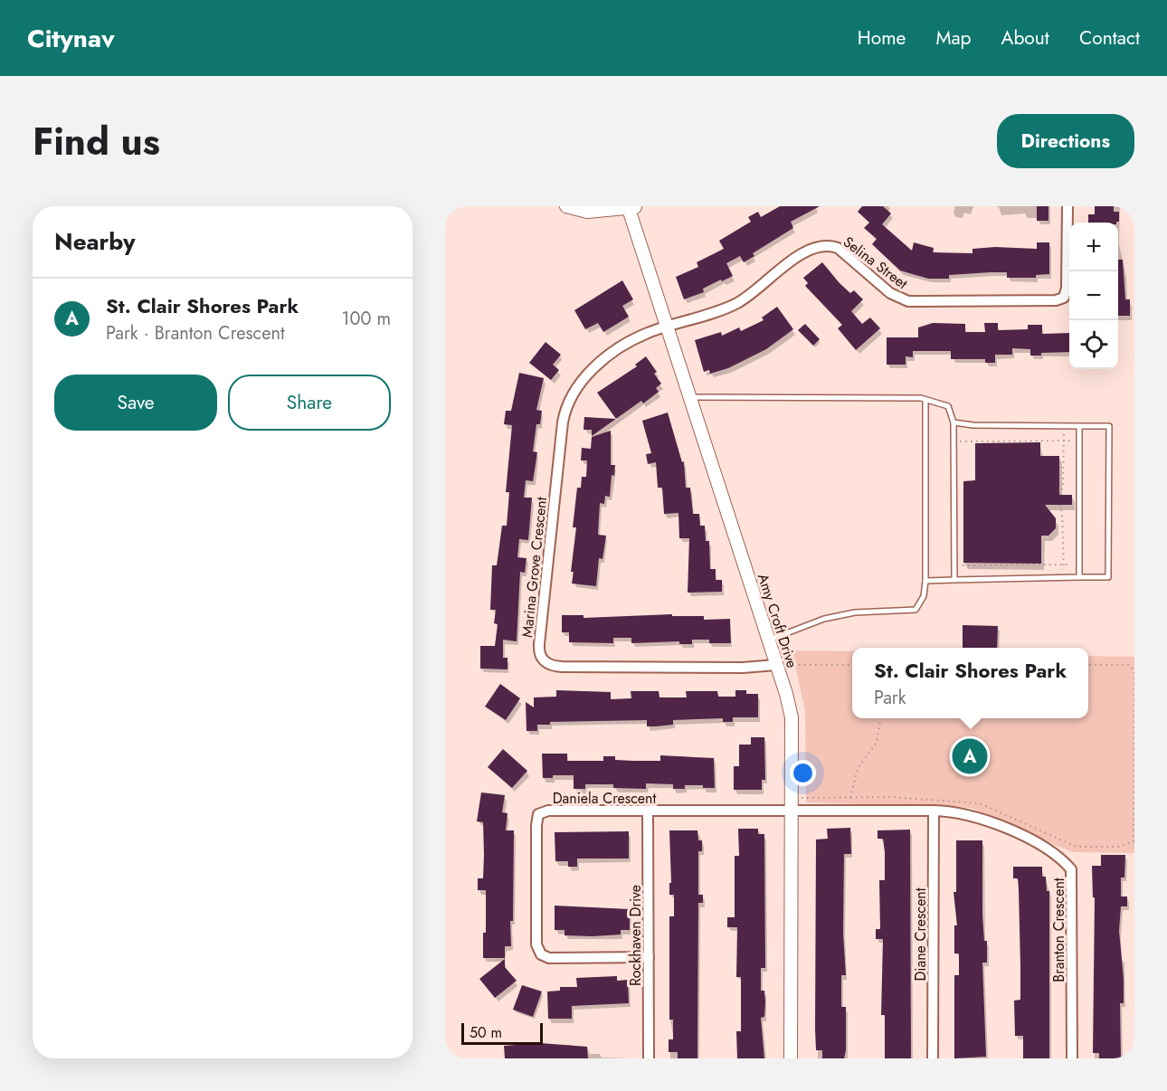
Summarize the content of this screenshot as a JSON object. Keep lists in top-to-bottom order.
{
  "streets": {
    "street": [
      "Selina Street",
      "Marina Grove Crescent",
      "Amy Croft Drive",
      "Daniela Crescent",
      "Branton Crescent",
      "Diane Crescent",
      "Rockhaven Drive"
    ]
  },
  "crossings": [
    ["Selina Street", "Marina Grove Crescent"],
    ["Selina Street", "Amy Croft Drive"],
    ["Marina Grove Crescent", "Amy Croft Drive"],
    ["Amy Croft Drive", "Daniela Crescent"],
    ["Amy Croft Drive", "Branton Crescent"],
    ["Daniela Crescent", "Branton Crescent"],
    ["Daniela Crescent", "Rockhaven Drive"],
    ["Branton Crescent", "Diane Crescent"]
  ],
  "scale_bar": "50 m",
  "page": {
    "header": "Citynav",
    "nav": [
      "Home",
      "Map",
      "About",
      "Contact"
    ],
    "title": "Find us",
    "buttons": [
      "Directions",
      ["Save", "Share"]
    ],
    "heading": "Nearby",
    "map_buttons": ["+", "−"],
    "list": [
      {
        "mark": "A",
        "name": "St. Clair Shores Park",
        "note": "Park · Branton Crescent",
        "value": "100 m"
      }
    ],
    "popup": ["St. Clair Shores Park", "Park"],
    "pins": "A",
    "scale": "50 m"
  }
}
